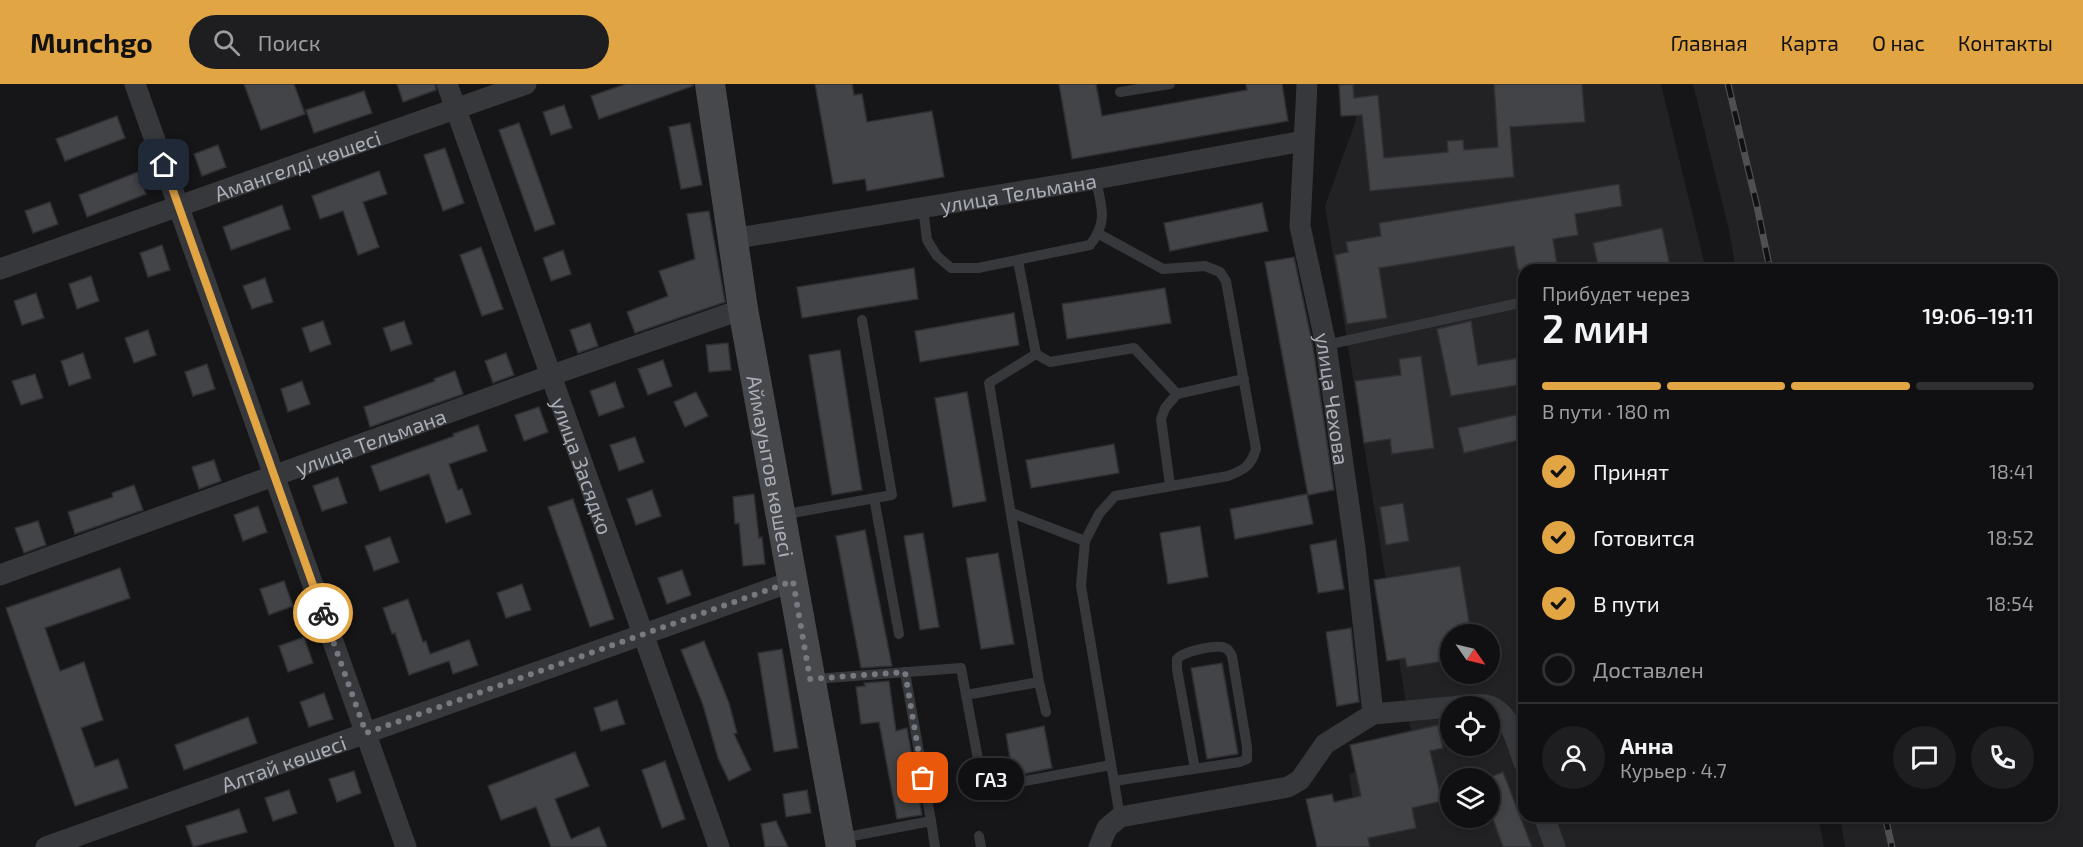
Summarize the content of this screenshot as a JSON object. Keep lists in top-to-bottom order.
{
  "streets": {
    "street": [
      "Амангелді көшесі",
      "улица Тельмана",
      "улица Чехова",
      "улица Засядко",
      "Аймауытов көшесі",
      "Алтай көшесі"
    ]
  },
  "crossings": [
    ["Амангелді көшесі", "улица Засядко"],
    ["улица Тельмана", "улица Чехова"],
    ["улица Тельмана", "улица Засядко"],
    ["улица Тельмана", "Аймауытов көшесі"],
    ["улица Засядко", "Алтай көшесі"],
    ["Аймауытов көшесі", "Алтай көшесі"]
  ],
  "places": ["ГАЗ"],
  "north": "bottom right",
  "page": {
    "header": "Munchgo",
    "search": "Поиск",
    "nav": [
      "Главная",
      "Карта",
      "О нас",
      "Контакты"
    ],
    "heading": ["2 мин", "Прибудет через", "19:06–19:11"],
    "panel": ["Анна", "Курьер · 4.7"],
    "bar": "В пути · 180 m",
    "list": [
      ["Принят", "18:41"],
      ["Готовится", "18:52"],
      ["В пути", "18:54"],
      "Доставлен"
    ],
    "bubble": "ГАЗ"
  }
}
